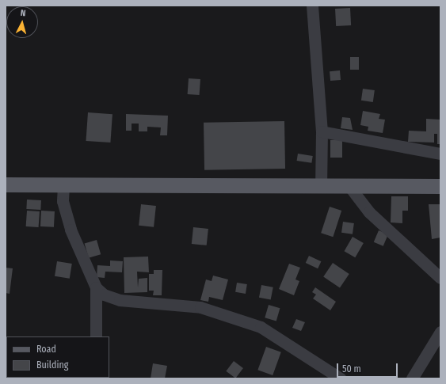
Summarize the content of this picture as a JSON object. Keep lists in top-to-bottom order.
{
  "legend": ["Road", "Building"],
  "scale_bar": "50 m",
  "north": "top"
}
